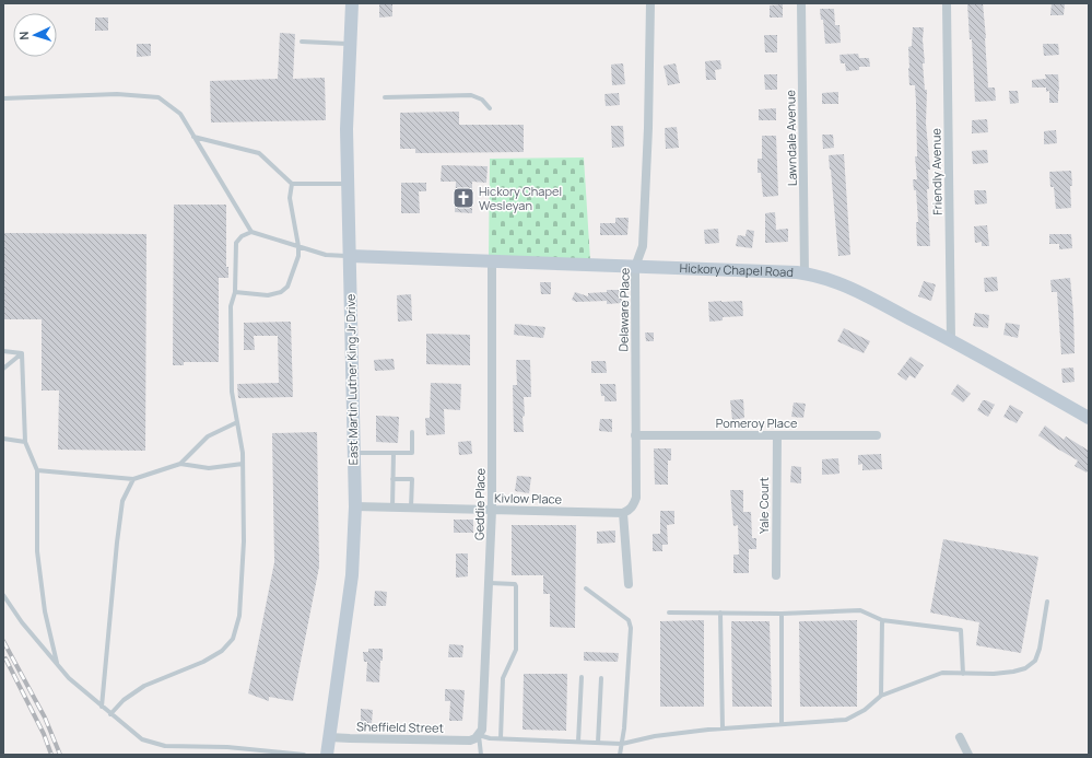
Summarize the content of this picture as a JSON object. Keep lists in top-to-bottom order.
{
  "streets": {
    "street": [
      "Lawndale Avenue",
      "Friendly Avenue",
      "Hickory Chapel Road",
      "Delaware Place",
      "East Martin Luther King Jr Drive",
      "Pomeroy Place",
      "Kivlow Place",
      "Geddie Place",
      "Yale Court",
      "Sheffield Street"
    ]
  },
  "crossings": [
    ["Lawndale Avenue", "Hickory Chapel Road"],
    ["Friendly Avenue", "Hickory Chapel Road"],
    ["Hickory Chapel Road", "Delaware Place"],
    ["Hickory Chapel Road", "East Martin Luther King Jr Drive"],
    ["Hickory Chapel Road", "Geddie Place"],
    ["Delaware Place", "Pomeroy Place"],
    ["Delaware Place", "Kivlow Place"],
    ["East Martin Luther King Jr Drive", "Kivlow Place"],
    ["East Martin Luther King Jr Drive", "Sheffield Street"],
    ["Pomeroy Place", "Yale Court"],
    ["Kivlow Place", "Geddie Place"],
    ["Geddie Place", "Sheffield Street"]
  ],
  "places": {
    "church": ["Hickory Chapel Wesleyan"]
  },
  "north": "left"
}
